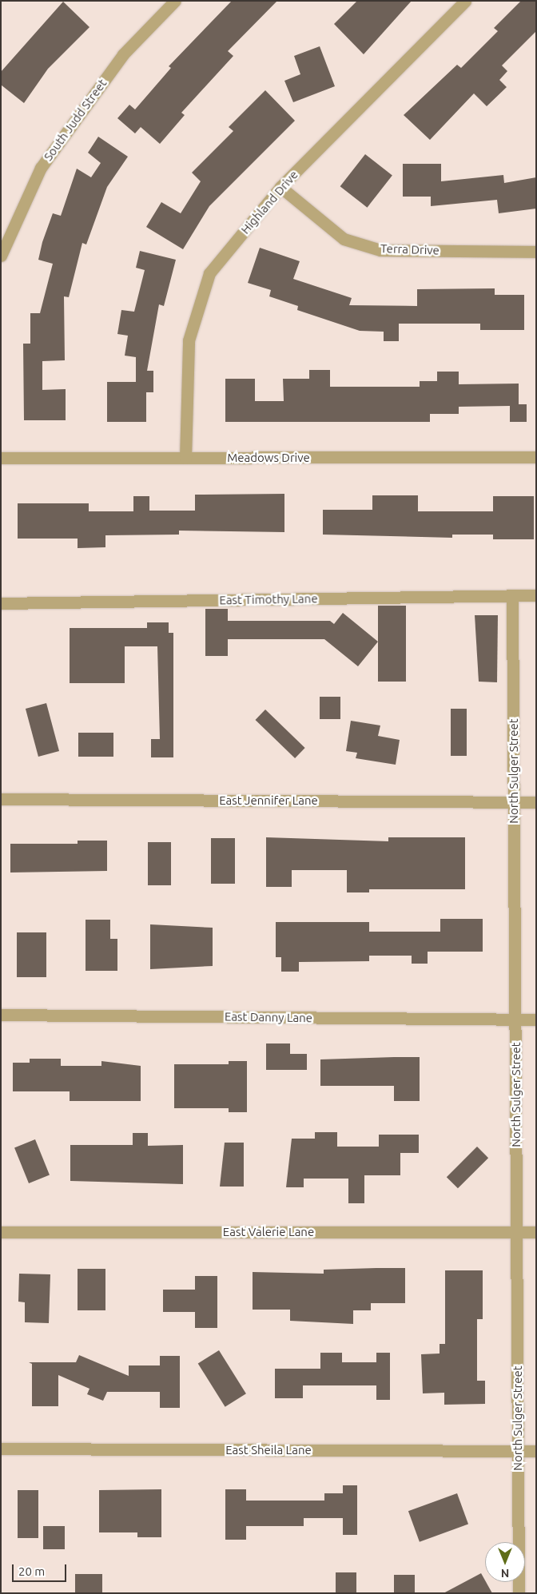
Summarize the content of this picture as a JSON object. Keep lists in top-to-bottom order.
{
  "streets": {
    "street": [
      "South Judd Street",
      "Highland Drive",
      "Terra Drive",
      "Meadows Drive",
      "East Timothy Lane",
      "North Sulger Street",
      "East Jennifer Lane",
      "East Danny Lane",
      "East Valerie Lane",
      "East Sheila Lane"
    ]
  },
  "crossings": [
    ["Highland Drive", "Terra Drive"],
    ["Highland Drive", "Meadows Drive"],
    ["East Timothy Lane", "North Sulger Street"],
    ["North Sulger Street", "East Jennifer Lane"],
    ["North Sulger Street", "East Danny Lane"],
    ["North Sulger Street", "East Valerie Lane"],
    ["North Sulger Street", "East Sheila Lane"]
  ],
  "scale_bar": "20 m",
  "north": "bottom"
}
